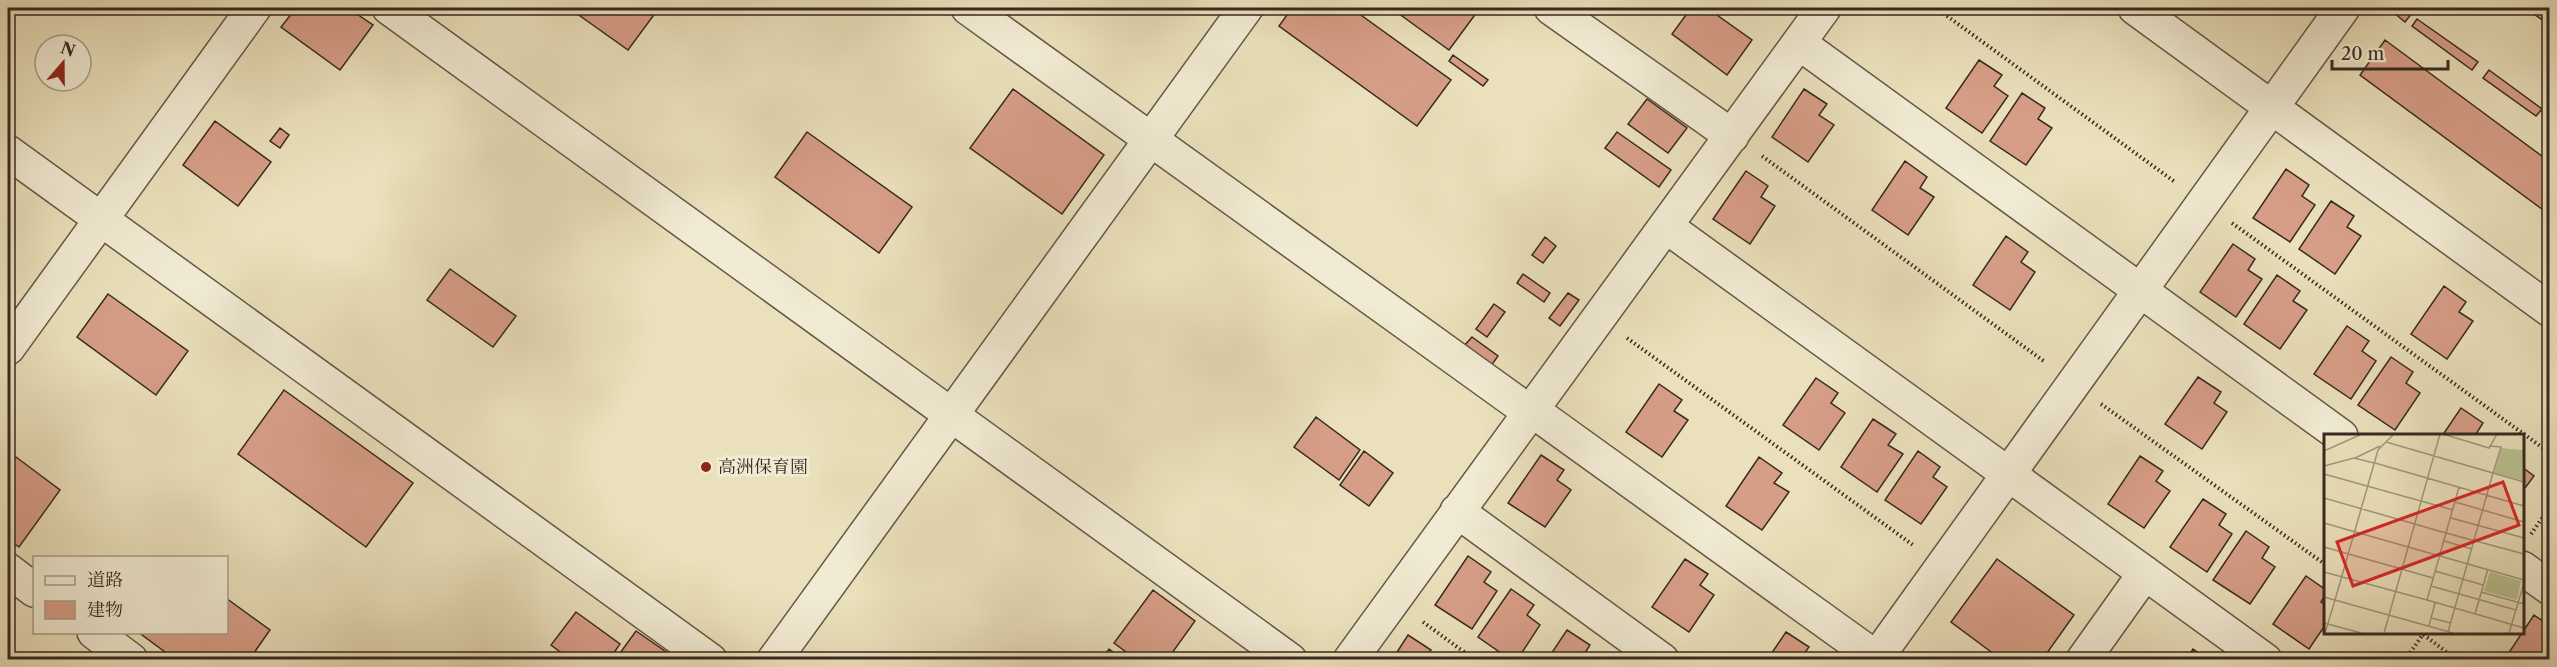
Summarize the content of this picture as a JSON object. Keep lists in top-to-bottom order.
{
  "places": ["高洲保育園"],
  "legend": ["道路", "建物"],
  "scale_bar": "20 m",
  "north": "top"
}
